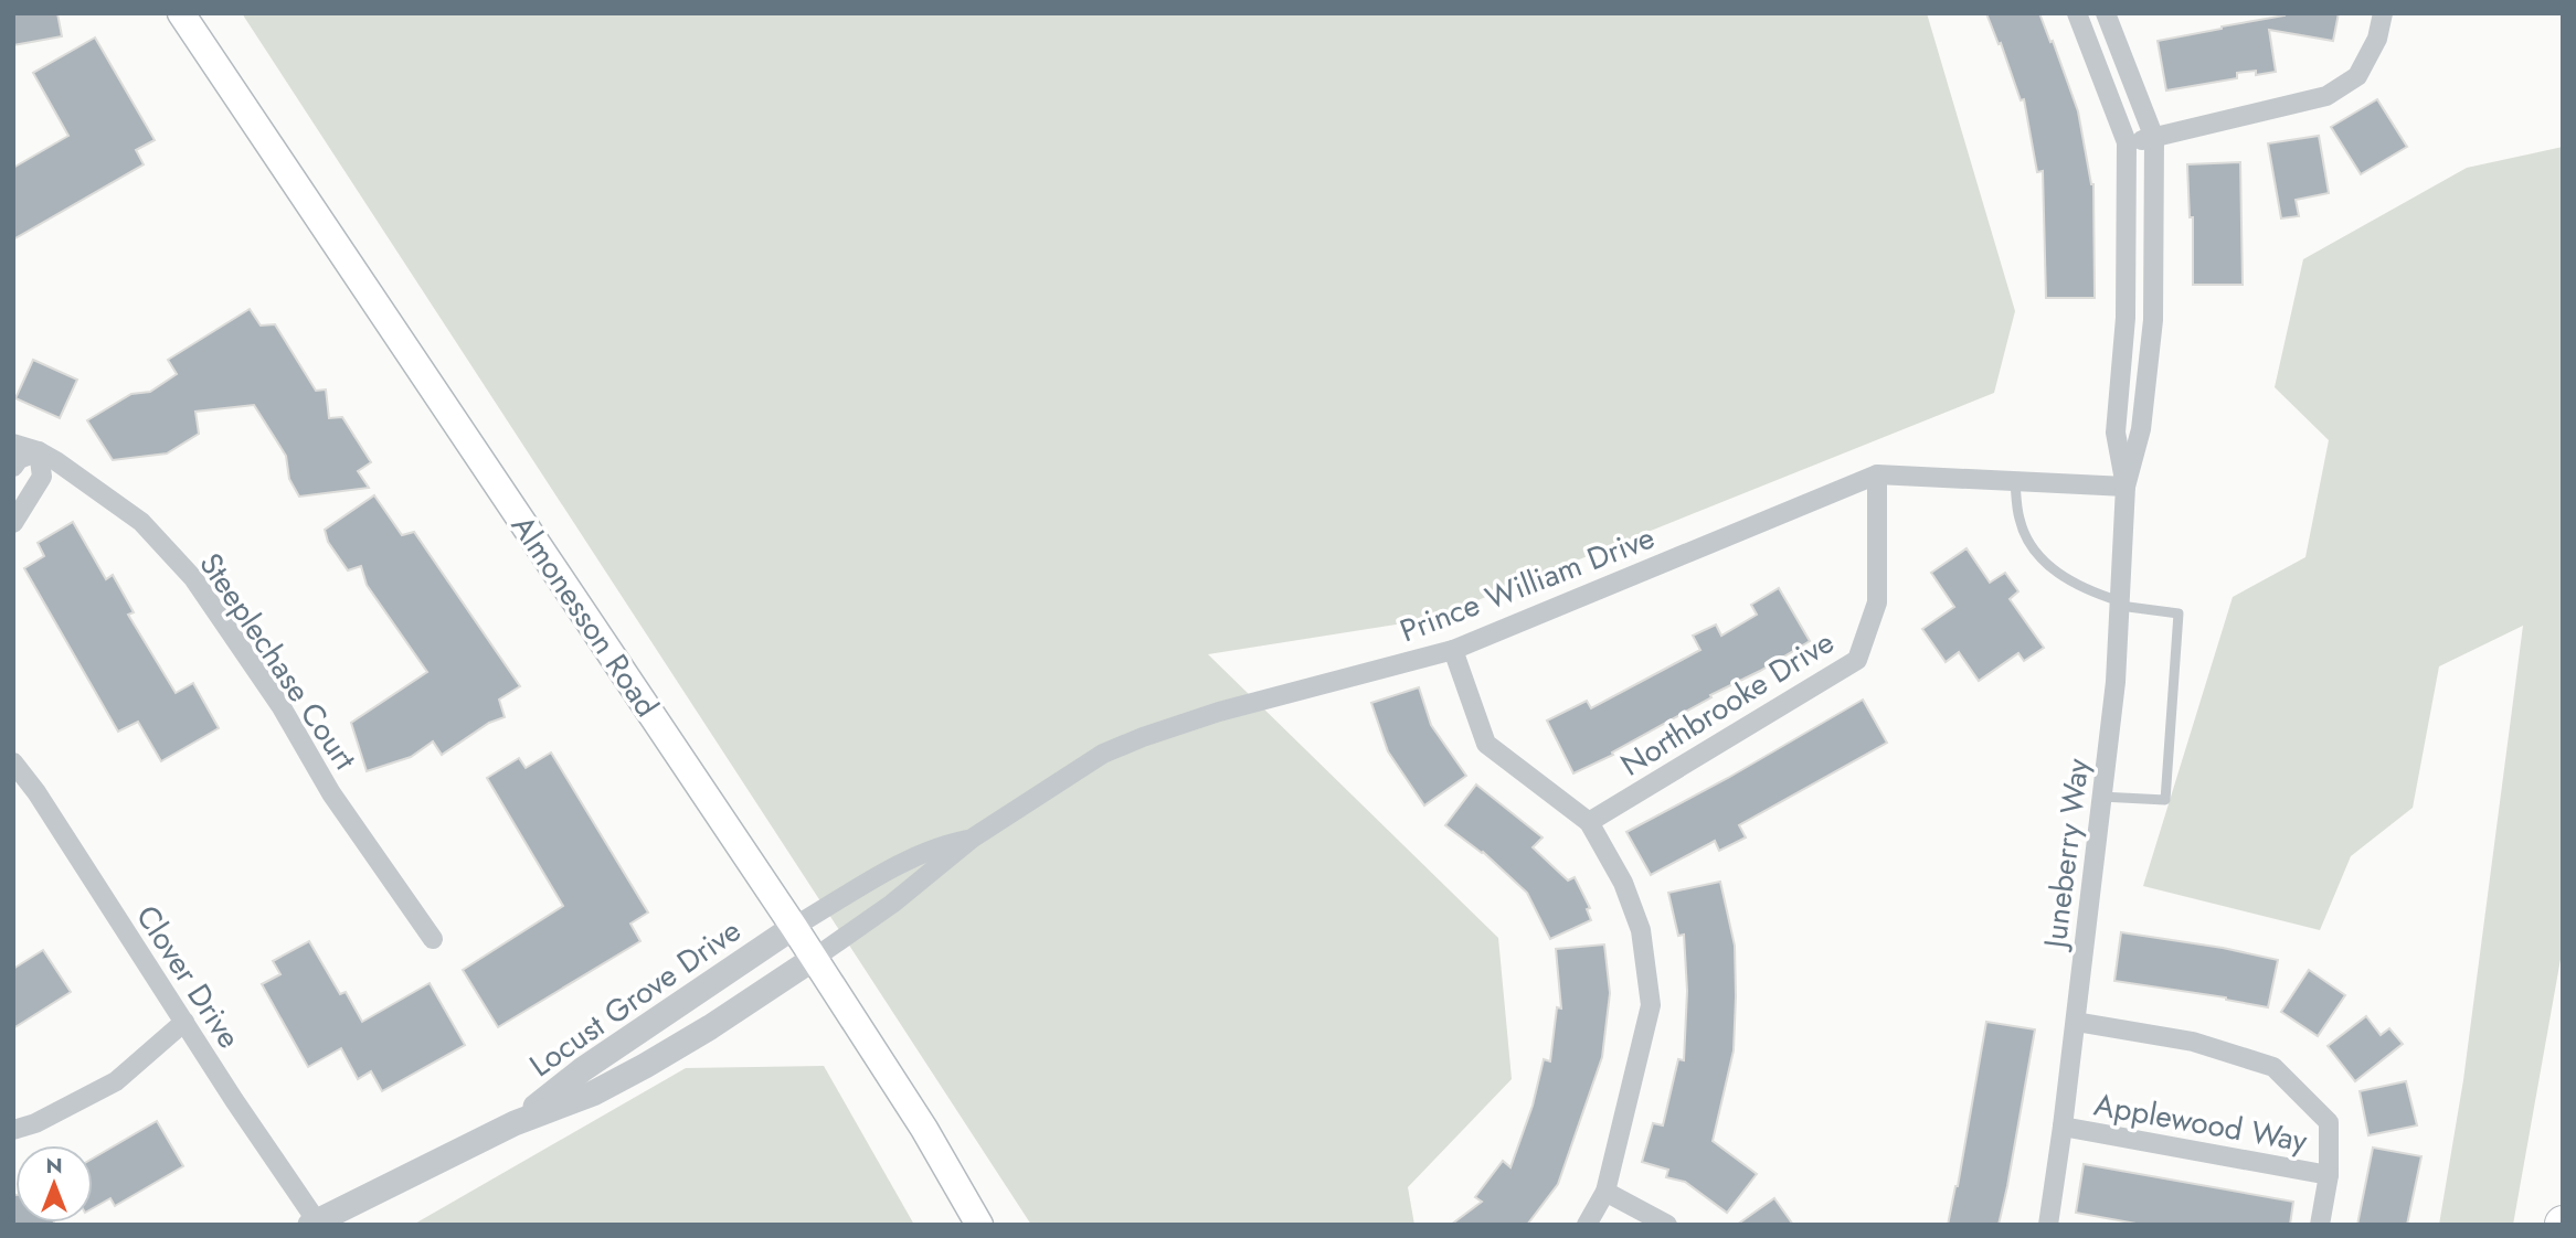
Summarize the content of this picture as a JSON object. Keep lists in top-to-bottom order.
{
  "streets": {
    "main road": ["Almonesson Road"],
    "street": [
      "Prince William Drive",
      "Steeplechase Court",
      "Northbrooke Drive",
      "Juneberry Way",
      "Clover Drive",
      "Locust Grove Drive",
      "Applewood Way"
    ]
  },
  "crossings": [
    ["Prince William Drive", "Almonesson Road"],
    ["Prince William Drive", "Northbrooke Drive"],
    ["Prince William Drive", "Juneberry Way"],
    ["Prince William Drive", "Locust Grove Drive"],
    ["Almonesson Road", "Locust Grove Drive"],
    ["Juneberry Way", "Applewood Way"],
    ["Clover Drive", "Locust Grove Drive"]
  ],
  "north": "top"
}
